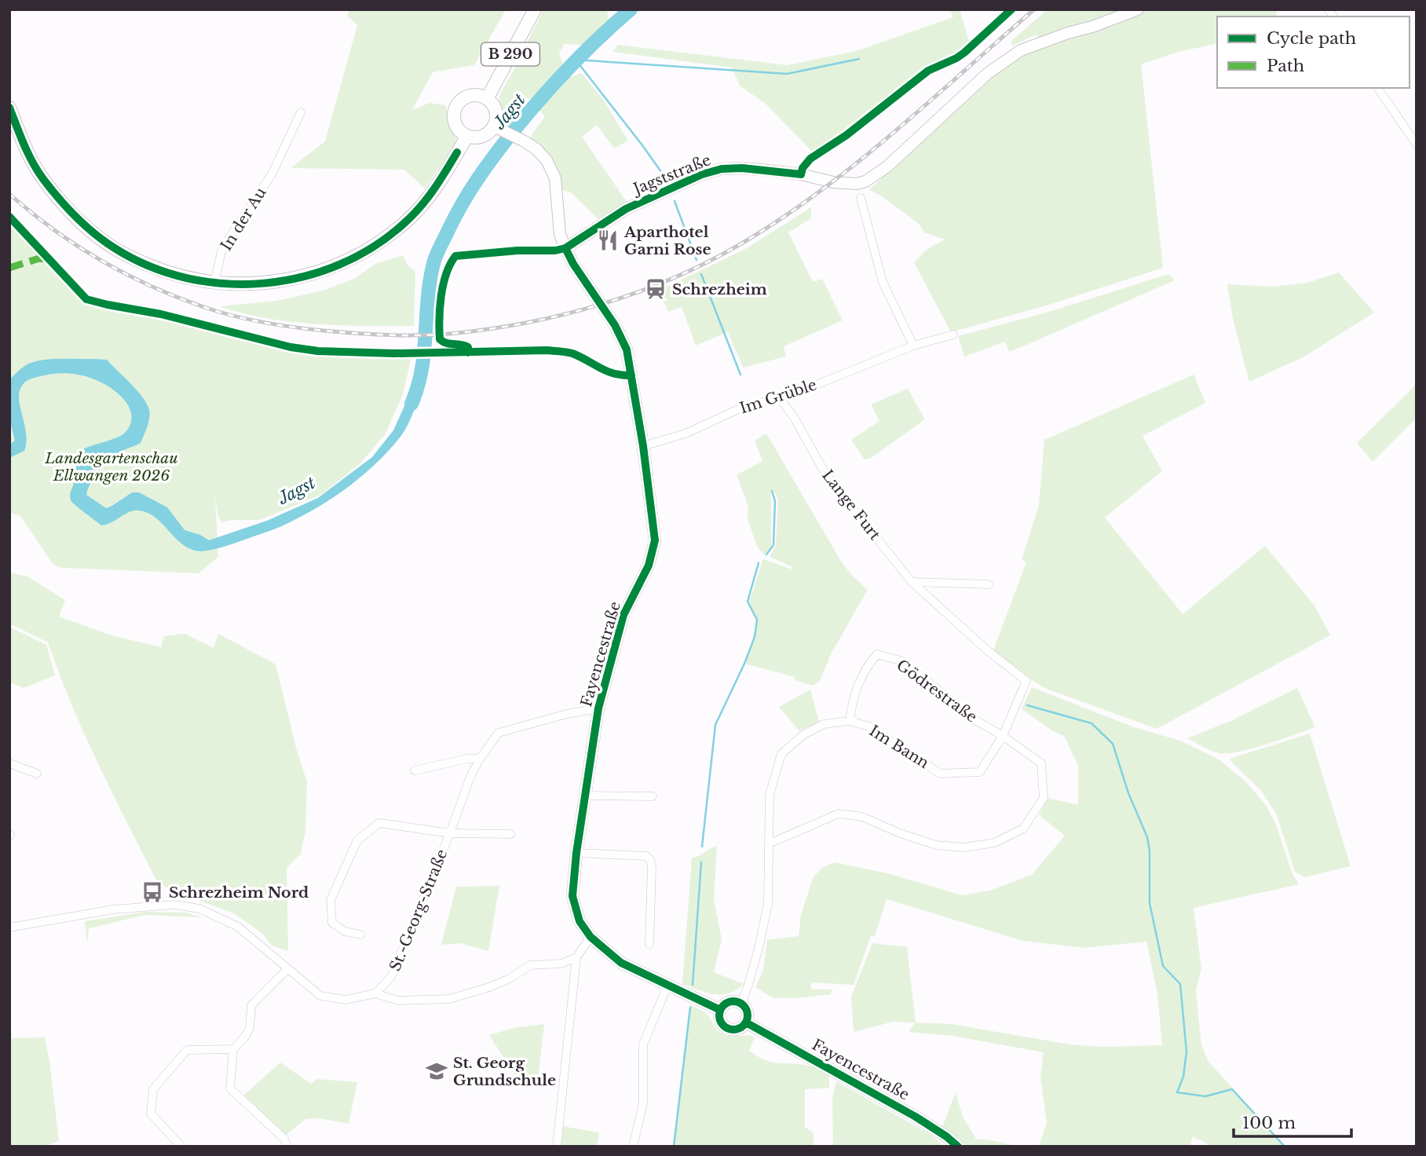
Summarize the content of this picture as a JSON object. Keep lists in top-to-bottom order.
{
  "streets": {
    "main road": ["B 290"],
    "street": [
      "Jagststraße",
      "In der Au",
      "Im Grüble",
      "Lange Furt",
      "Fayencestraße",
      "Gödrestraße",
      "Im Bann",
      "St.-Georg-Straße"
    ]
  },
  "crossings": [
    ["B 290", "Fayencestraße"],
    ["Jagststraße", "Fayencestraße"],
    ["Im Grüble", "Lange Furt"],
    ["Im Grüble", "Fayencestraße"],
    ["Lange Furt", "Im Bann"],
    ["Fayencestraße", "Im Bann"],
    ["Fayencestraße", "St.-Georg-Straße"],
    ["Gödrestraße", "Im Bann"]
  ],
  "water": ["Jagst"],
  "parks": ["Landesgartenschau Ellwangen 2026"],
  "places": {
    "restaurant": ["Aparthotel Garni Rose"],
    "station": ["Schrezheim"],
    "bus stop": ["Schrezheim Nord"],
    "school or university": ["St. Georg Grundschule"]
  },
  "legend": ["Cycle path", "Path"],
  "scale_bar": "100 m"
}
